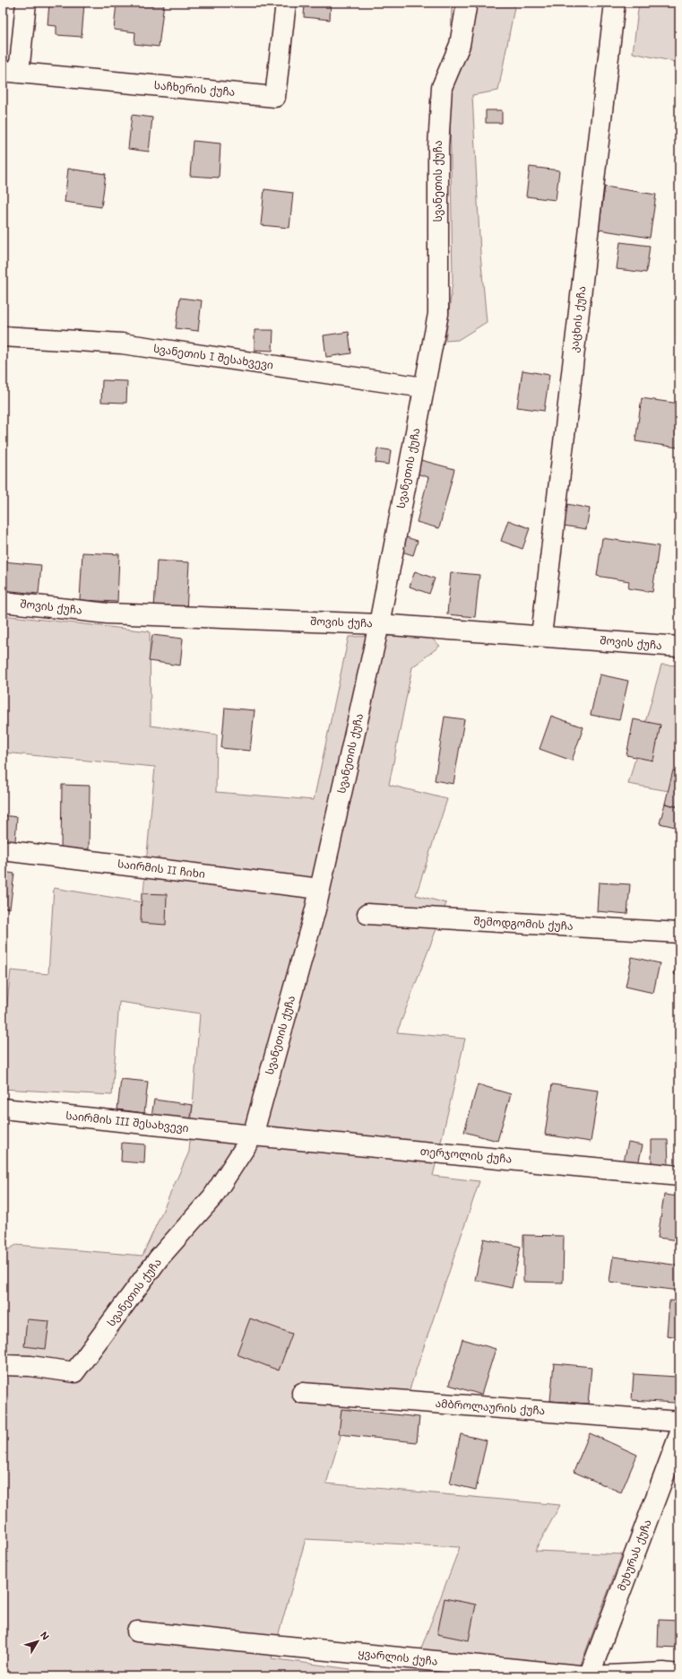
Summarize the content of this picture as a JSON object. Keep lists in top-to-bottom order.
{
  "streets": {
    "street": [
      "საჩხერის ქუჩა",
      "სვანეთის ქუჩა",
      "კაცხის ქუჩა",
      "სვანეთის I შესახვევი",
      "შოვის ქუჩა",
      "საირმის II ჩიხი",
      "შემოდგომის ქუჩა",
      "საირმის III შესახვევი",
      "თერჯოლის ქუჩა",
      "ამბროლაურის ქუჩა",
      "მუხურას ქუჩა",
      "ყვარლის ქუჩა"
    ]
  },
  "crossings": [
    ["სვანეთის ქუჩა", "სვანეთის I შესახვევი"],
    ["სვანეთის ქუჩა", "შოვის ქუჩა"],
    ["სვანეთის ქუჩა", "საირმის II ჩიხი"],
    ["სვანეთის ქუჩა", "საირმის III შესახვევი"],
    ["სვანეთის ქუჩა", "თერჯოლის ქუჩა"],
    ["კაცხის ქუჩა", "შოვის ქუჩა"],
    ["საირმის III შესახვევი", "თერჯოლის ქუჩა"],
    ["მუხურას ქუჩა", "ყვარლის ქუჩა"]
  ],
  "north": "top right"
}
